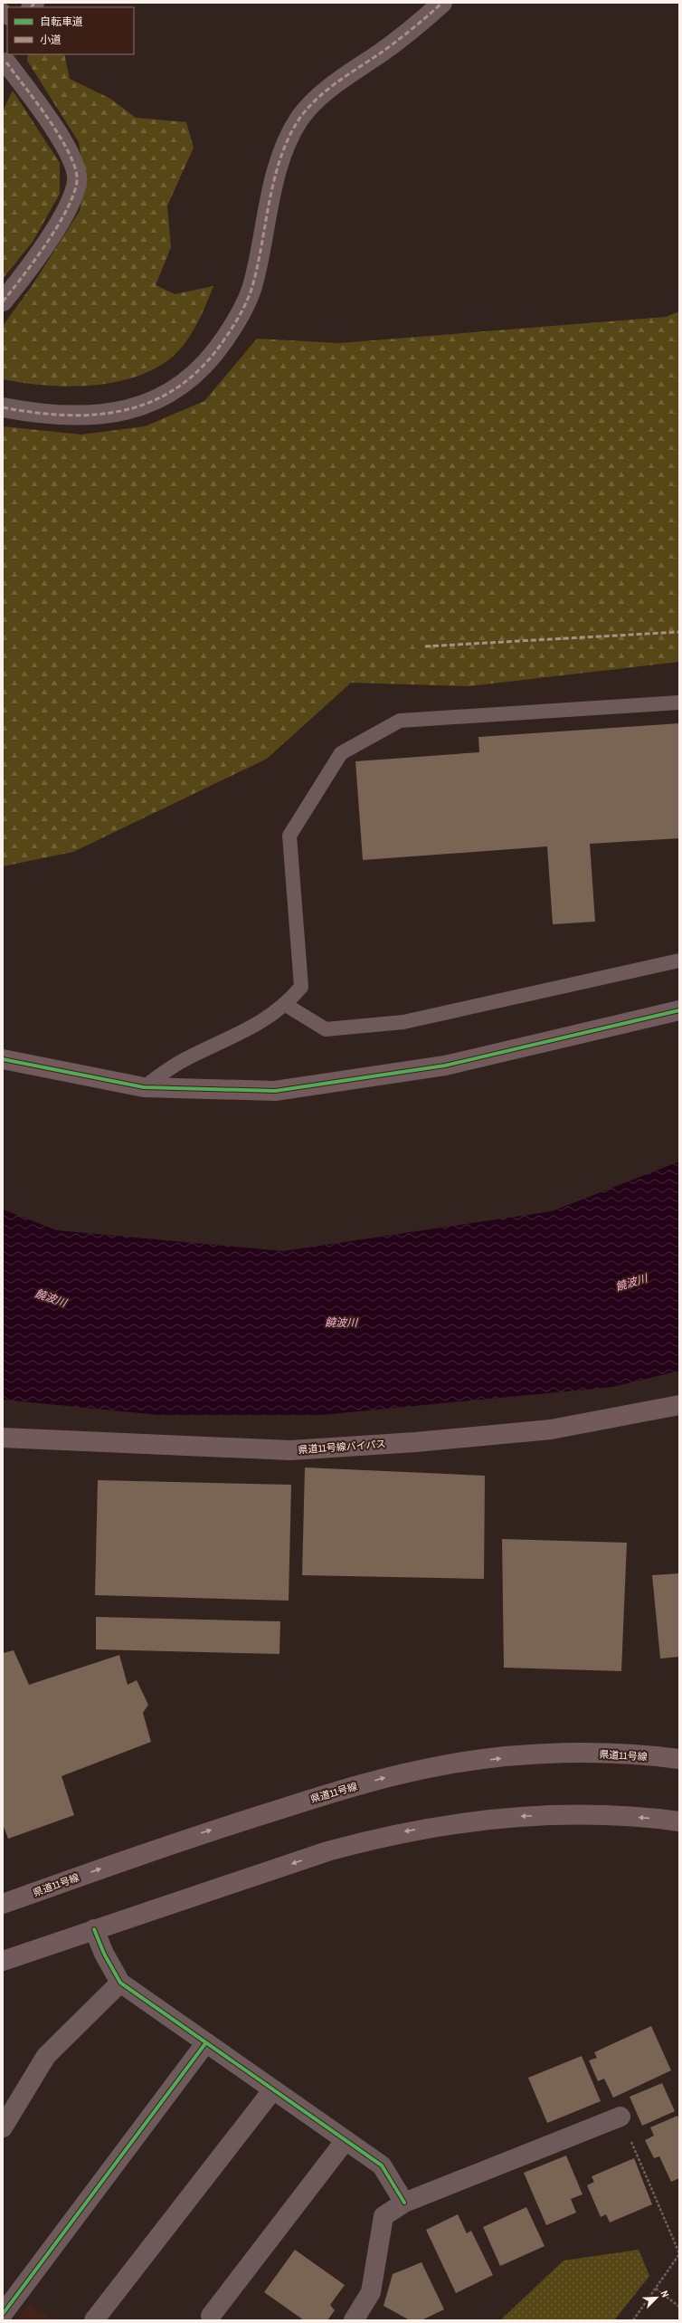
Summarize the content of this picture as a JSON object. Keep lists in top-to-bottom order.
{
  "streets": {
    "main road": ["県道11号線バイパス", "県道11号線"]
  },
  "water": ["饒波川"],
  "legend": ["自転車道", "小道"],
  "north": "top right"
}
